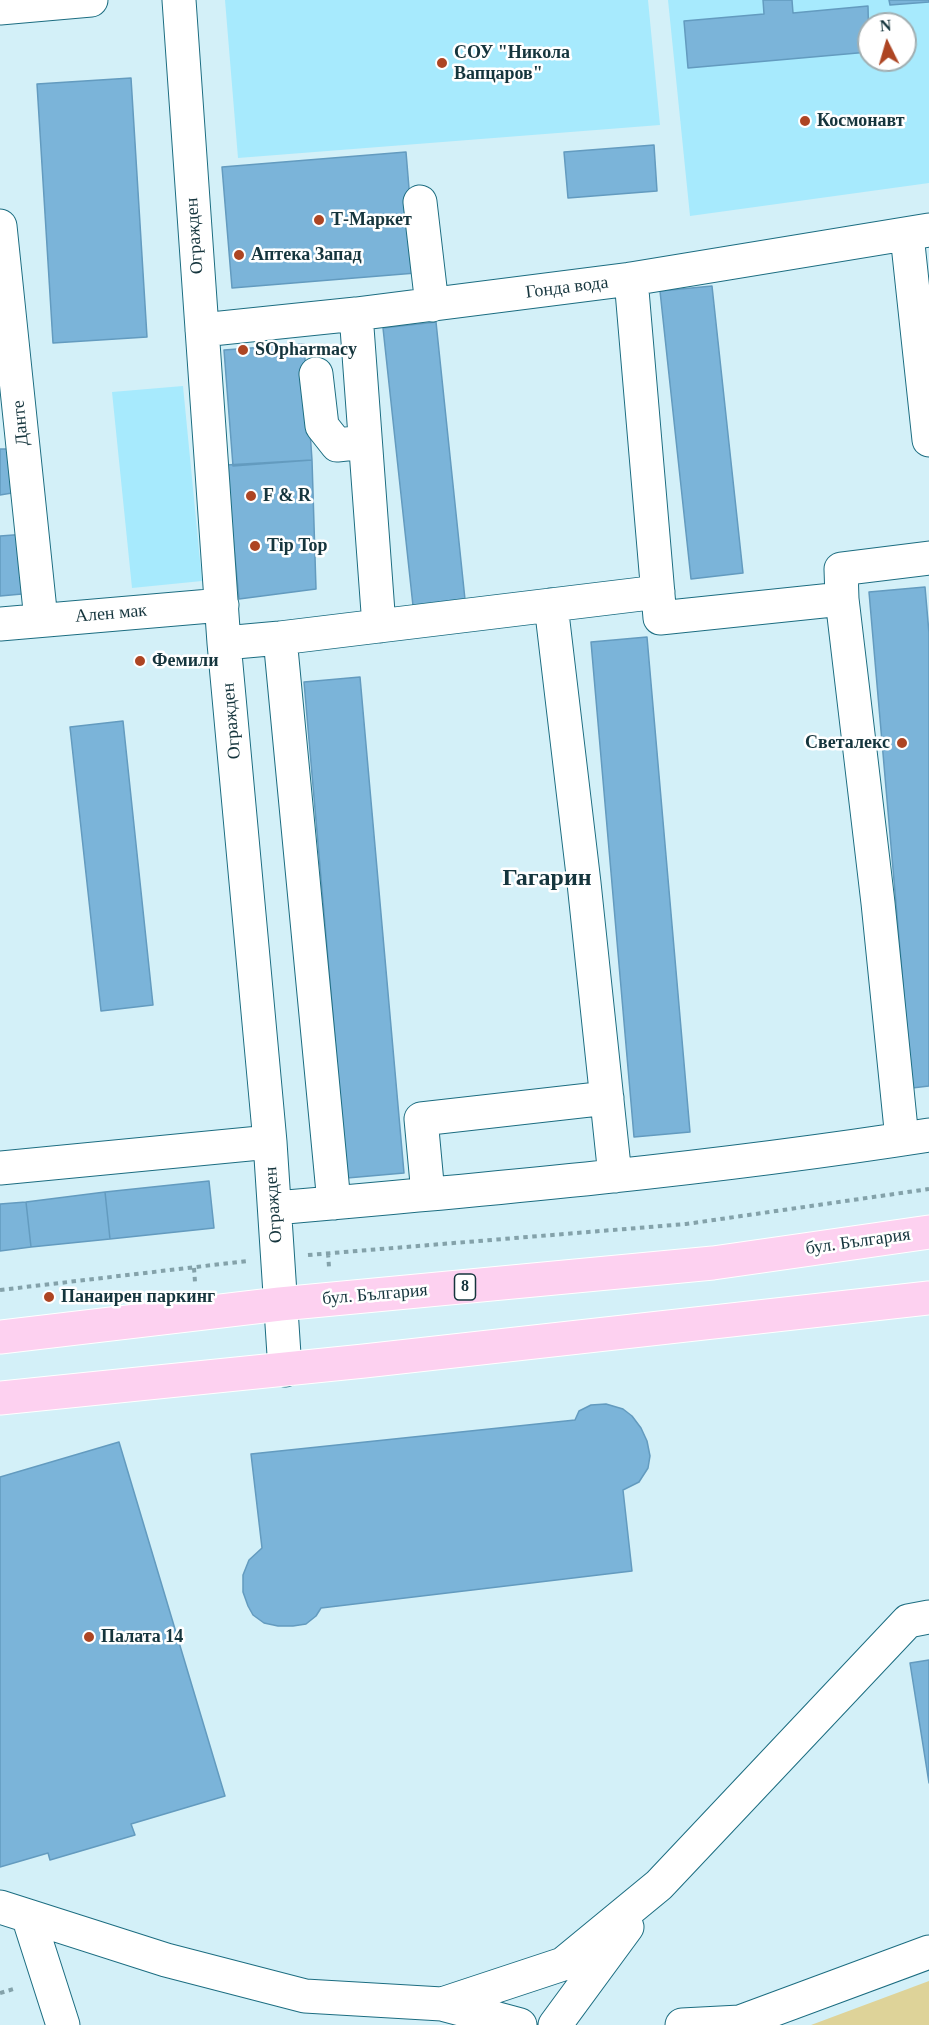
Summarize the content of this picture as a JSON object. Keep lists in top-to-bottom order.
{
  "streets": {
    "main road": ["бул. България", "8"],
    "street": [
      "Огражден",
      "Гонда вода",
      "Данте",
      "Ален мак"
    ]
  },
  "crossings": [
    ["Огражден", "Гонда вода"],
    ["Огражден", "Ален мак"],
    ["Огражден", "бул. България"],
    ["Данте", "Ален мак"]
  ],
  "districts": ["Гагарин"],
  "places": [
    "СОУ \"Никола Вапцаров\"",
    "Космонавт",
    "Т-Маркет",
    "Аптека Запад",
    "SOpharmacy",
    "F & R",
    "Tip Top",
    "Фемили",
    "Светалекс",
    "Панаирен паркинг",
    "Палата 14"
  ],
  "north": "top"
}
